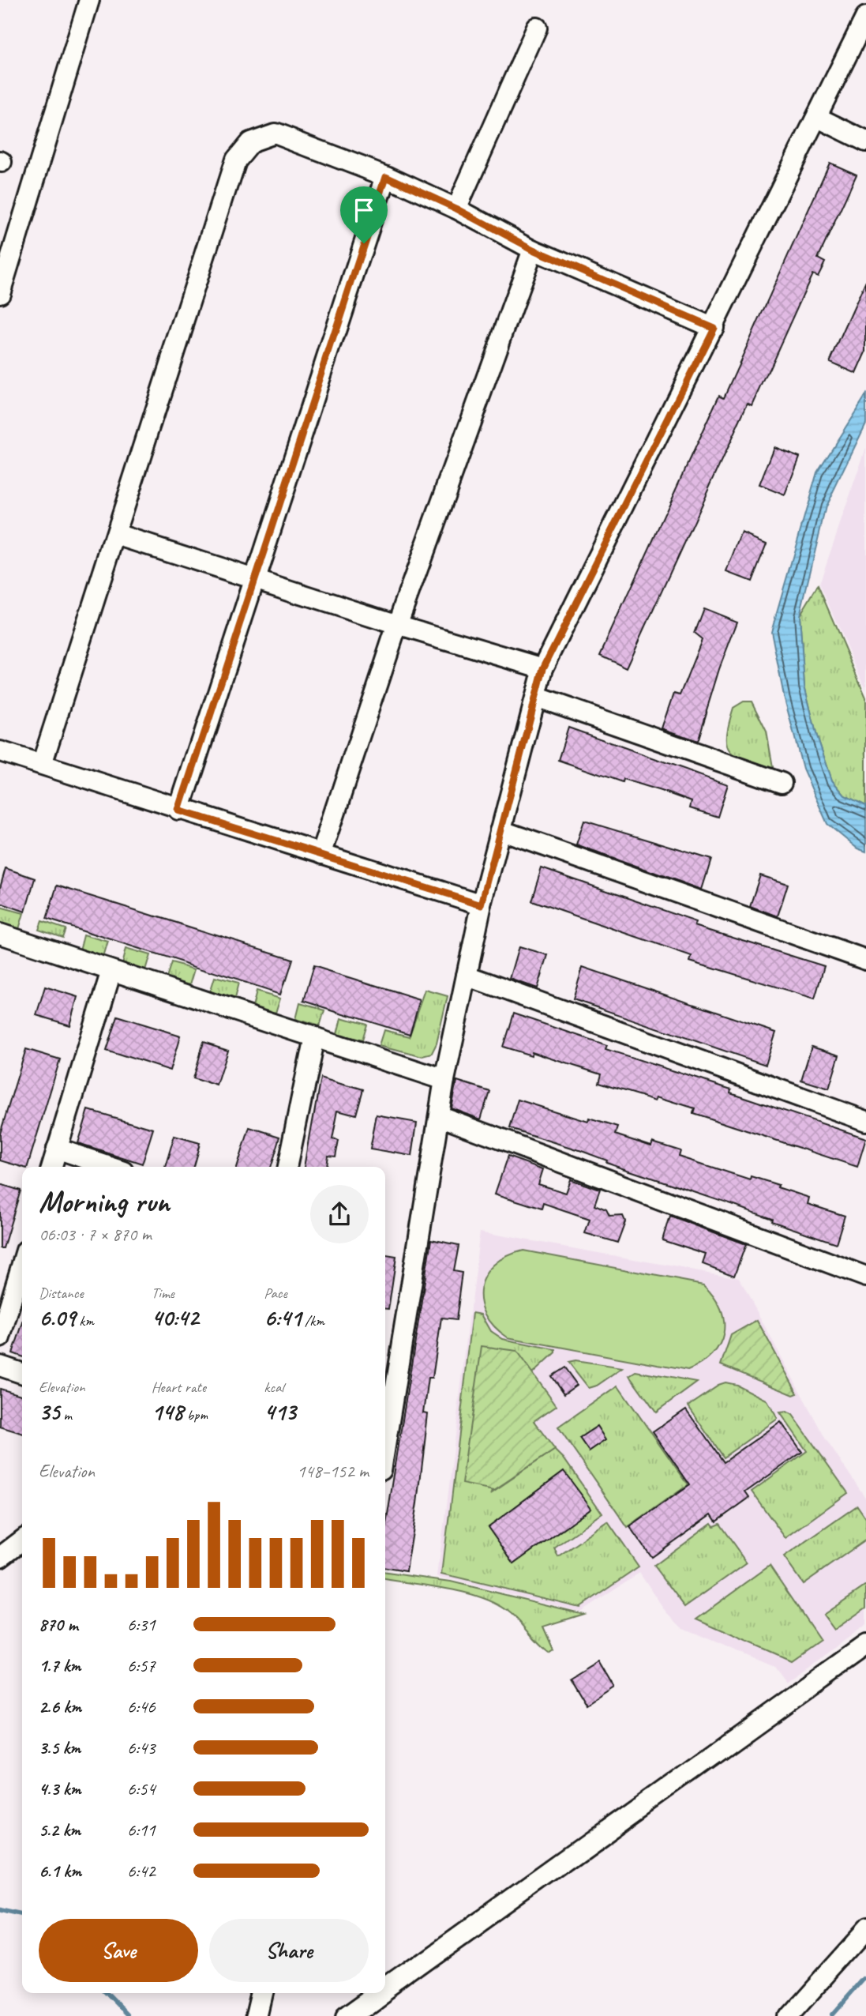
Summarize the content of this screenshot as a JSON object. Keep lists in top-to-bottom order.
{
  "page": {
    "heading": ["Morning run", "06:03 · 7 × 870 m"],
    "stats": [
      ["Distance", "6.09 km"],
      ["Time", "40:42"],
      ["Pace", "6:41 /km"],
      ["Elevation", "35 m"],
      ["Heart rate", "148 bpm"],
      ["kcal", "413"]
    ],
    "chart": ["Elevation", "148–152 m"],
    "list": [
      {
        "name": "870 m",
        "note": "6:31"
      },
      {
        "name": "1.7 km",
        "note": "6:57"
      },
      {
        "name": "2.6 km",
        "note": "6:46"
      },
      {
        "name": "3.5 km",
        "note": "6:43"
      },
      {
        "name": "4.3 km",
        "note": "6:54"
      },
      {
        "name": "5.2 km",
        "note": "6:11"
      },
      {
        "name": "6.1 km",
        "note": "6:42"
      }
    ],
    "buttons": ["Save", "Share"]
  }
}
